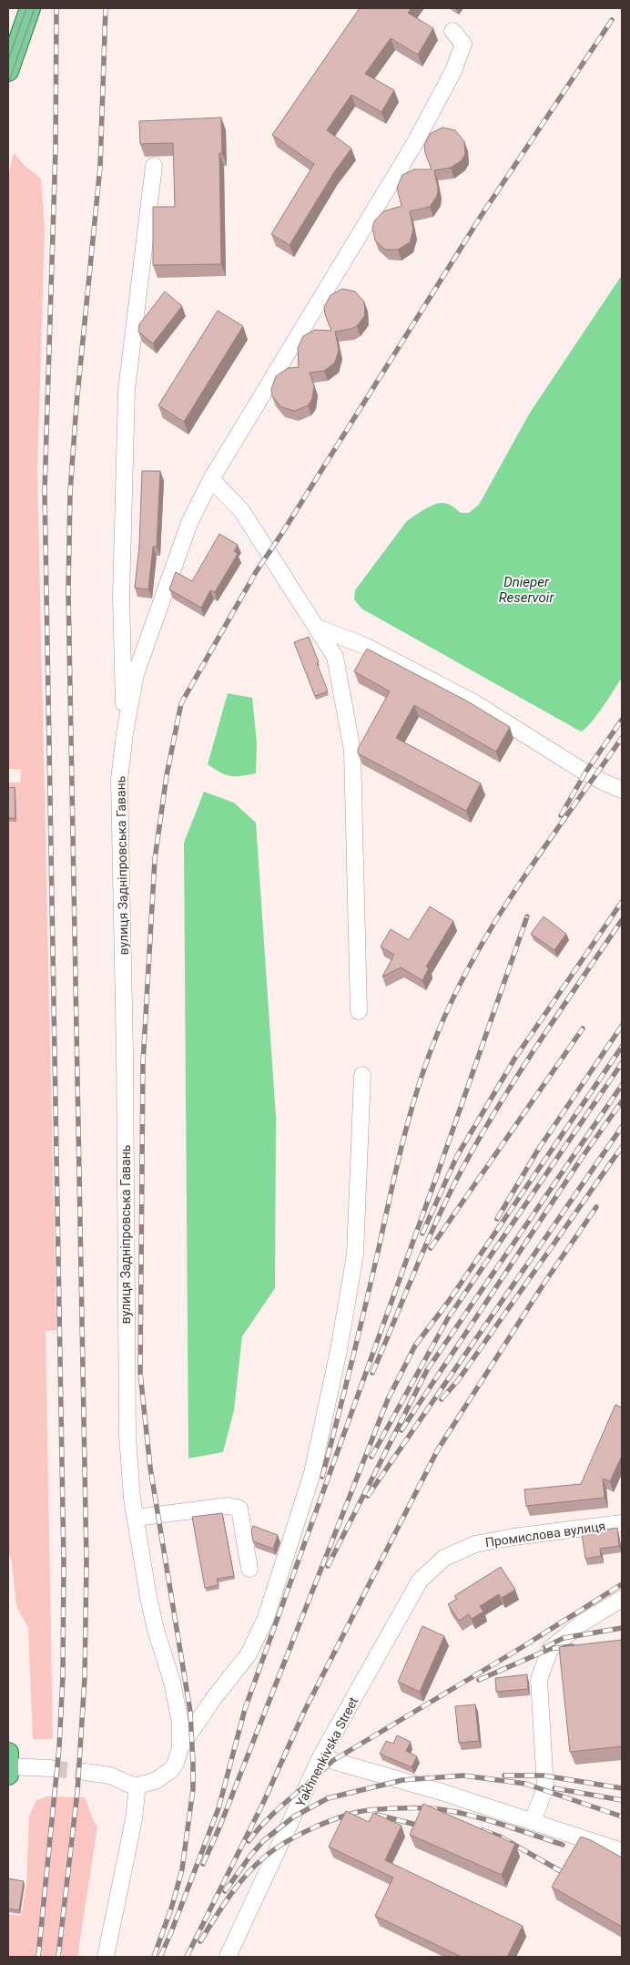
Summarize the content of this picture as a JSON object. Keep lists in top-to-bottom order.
{
  "streets": {
    "street": ["вулиця Задніпровська Гавань", "Промислова вулиця", "Yakhnenkivska Street"]
  },
  "crossings": [
    ["Промислова вулиця", "Yakhnenkivska Street"]
  ],
  "water": ["Dnieper Reservoir"]
}
